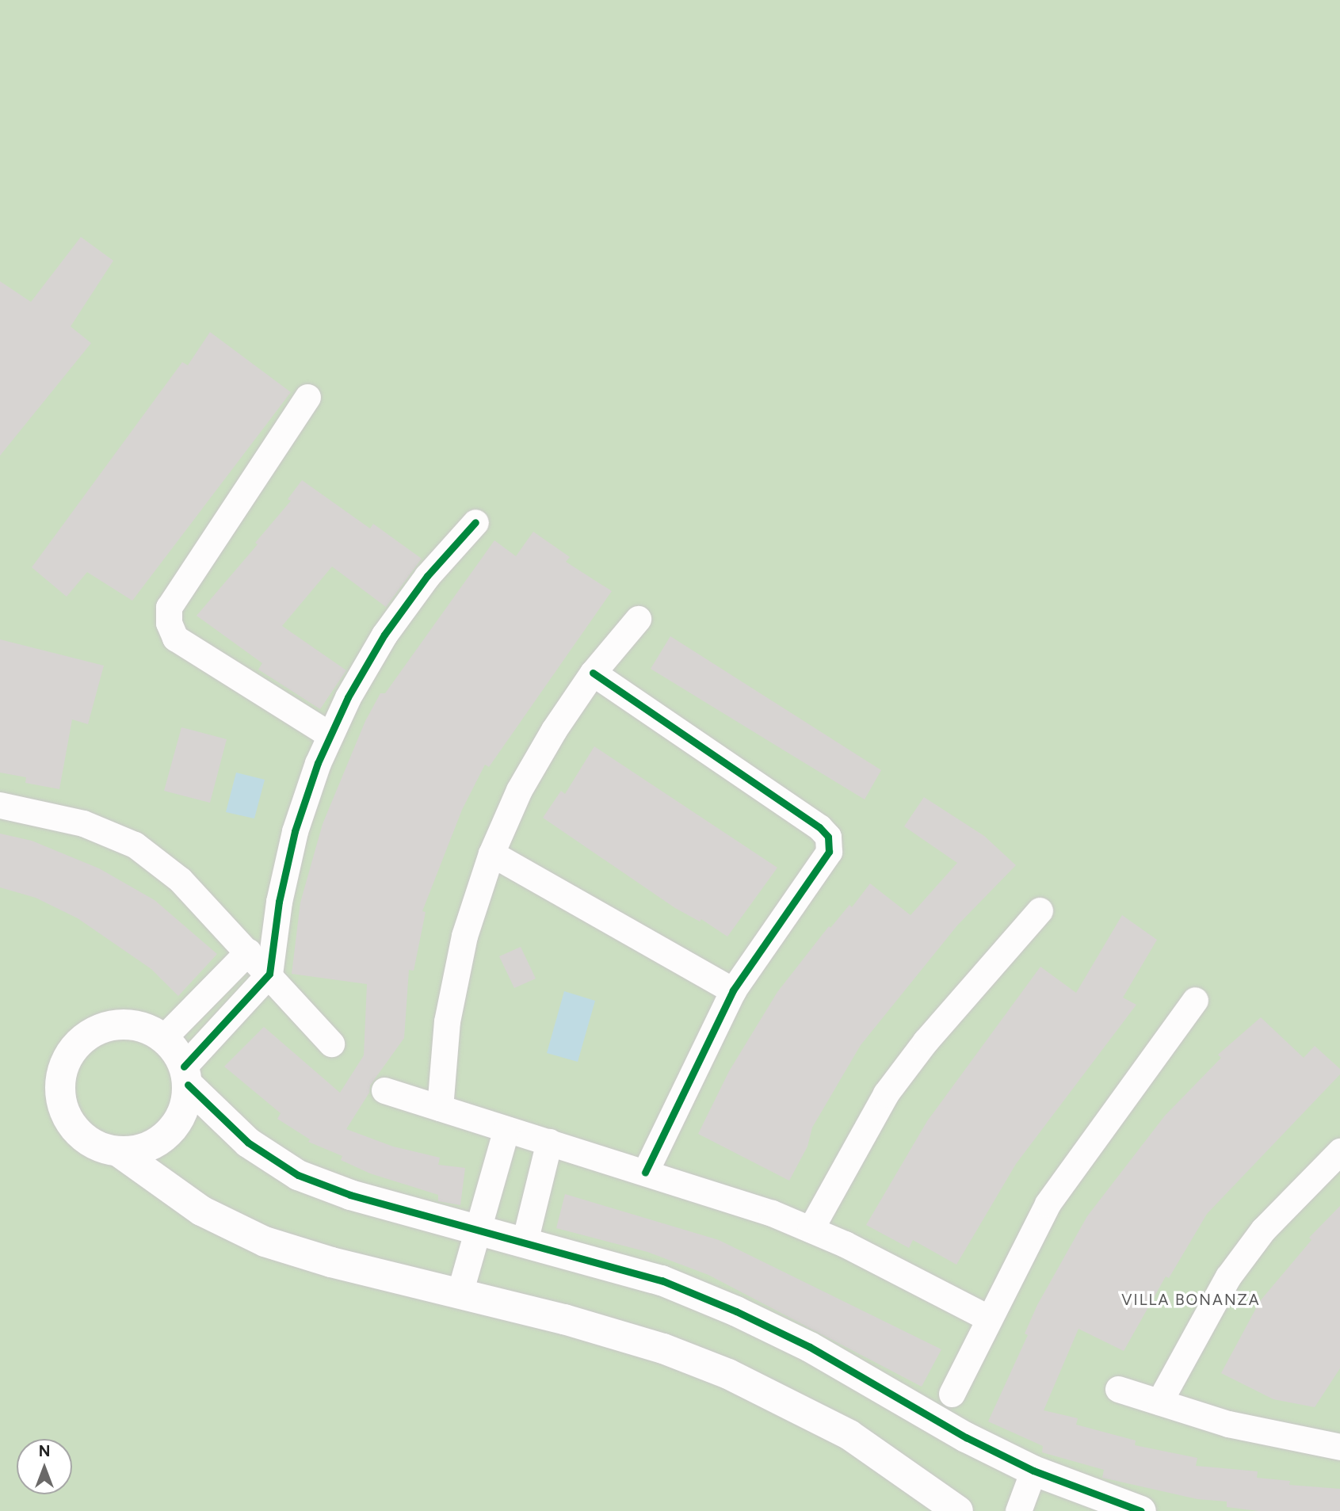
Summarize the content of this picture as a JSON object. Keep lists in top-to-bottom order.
{
  "districts": ["VILLA BONANZA"],
  "north": "top"
}
